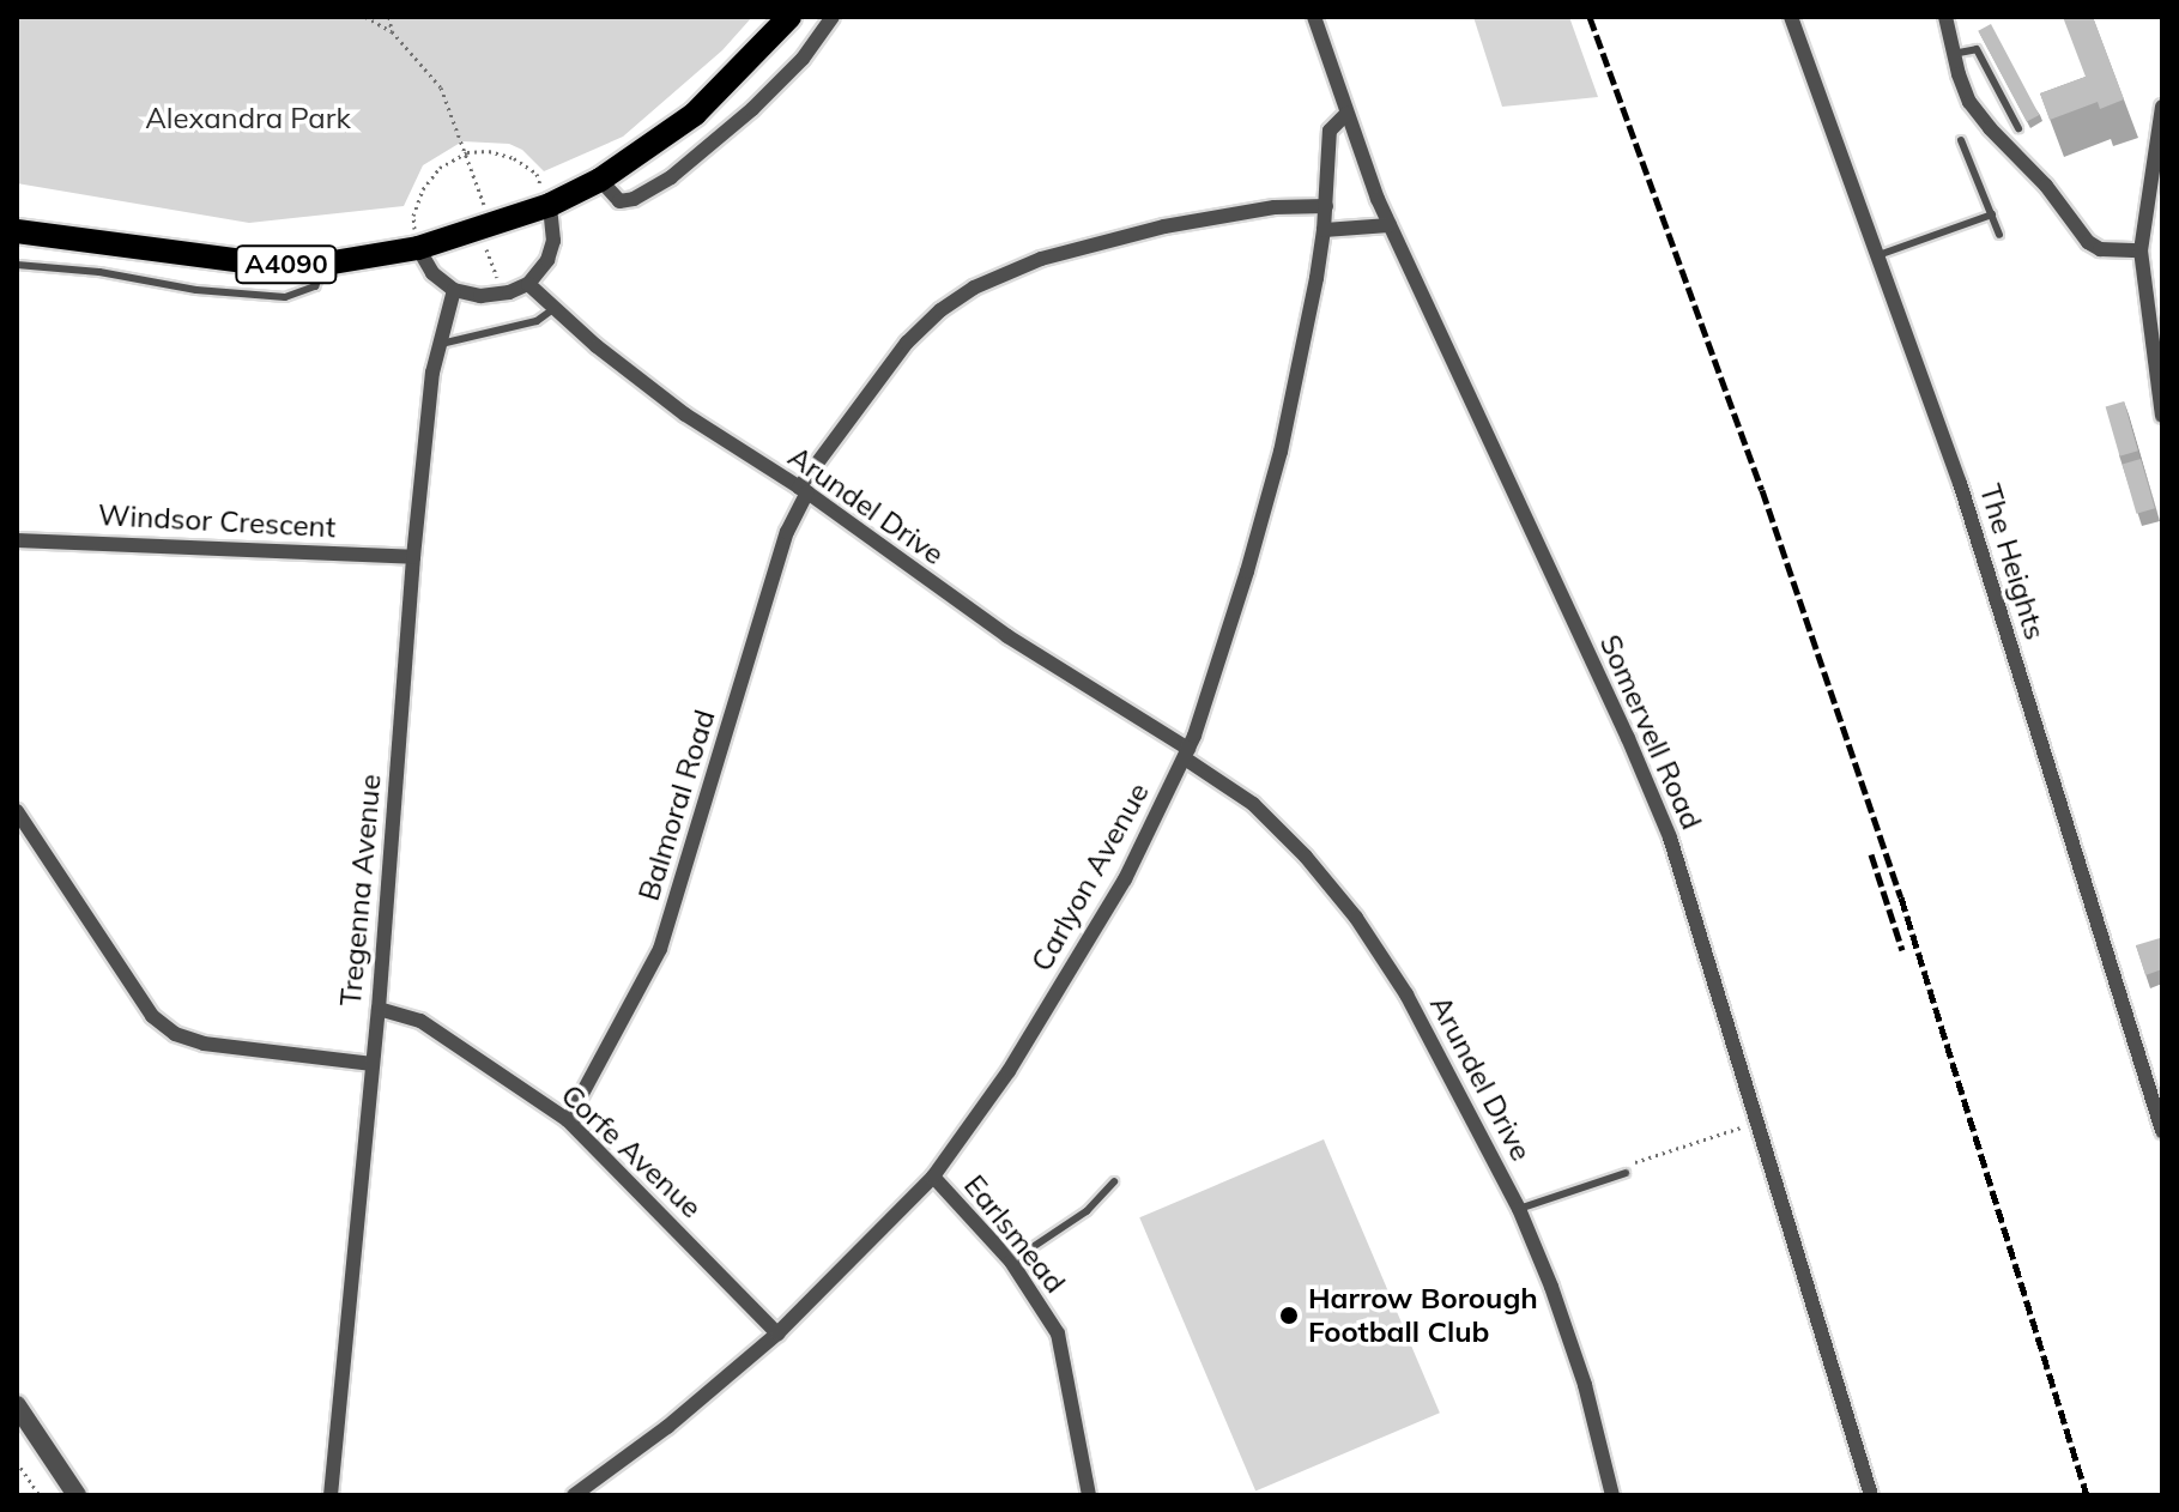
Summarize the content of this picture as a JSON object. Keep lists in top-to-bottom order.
{
  "streets": {
    "main road": ["A4090"],
    "street": [
      "Arundel Drive",
      "Windsor Crescent",
      "The Heights",
      "Somervell Road",
      "Balmoral Road",
      "Carlyon Avenue",
      "Tregenna Avenue",
      "Corfe Avenue",
      "Earlsmead"
    ]
  },
  "crossings": [
    ["Arundel Drive", "Balmoral Road"],
    ["Arundel Drive", "Carlyon Avenue"],
    ["Windsor Crescent", "Tregenna Avenue"],
    ["Somervell Road", "Carlyon Avenue"],
    ["Balmoral Road", "Carlyon Avenue"],
    ["Balmoral Road", "Corfe Avenue"],
    ["Carlyon Avenue", "Corfe Avenue"],
    ["Carlyon Avenue", "Earlsmead"],
    ["Tregenna Avenue", "Corfe Avenue"]
  ],
  "parks": ["Alexandra Park"],
  "places": ["Harrow Borough Football Club"]
}
